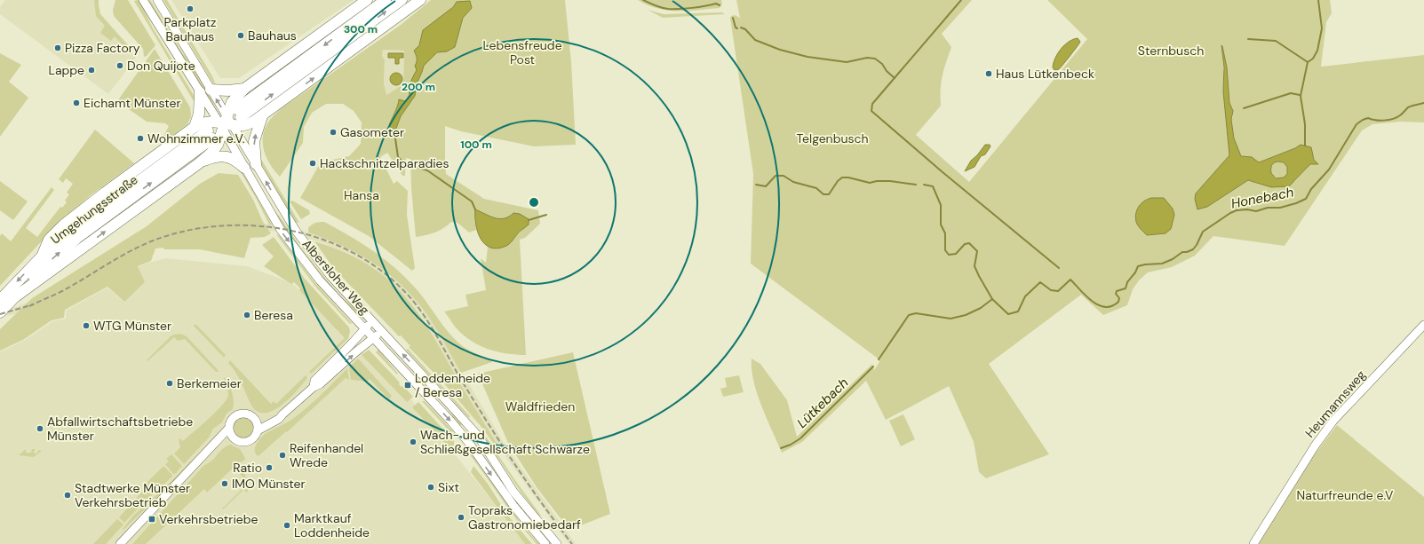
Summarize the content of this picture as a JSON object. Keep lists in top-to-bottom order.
{
  "streets": {
    "highway": ["Umgehungsstraße"],
    "main road": ["Albersloher Weg", "Heumannsweg"]
  },
  "water": ["Honebach", "Lütkebach"],
  "parks": [
    "Lebensfreude Post",
    "Sternbusch",
    "Telgenbusch",
    "Hansa",
    "Waldfrieden",
    "Naturfreunde e.V"
  ],
  "places": {
    "other": [
      "Parkplatz Bauhaus",
      "Bauhaus",
      "Pizza Factory",
      "Don Quijote",
      "Lappe",
      "Haus Lütkenbeck",
      "Eichamt Münster",
      "Gasometer",
      "Wohnzimmer e.V.",
      "Hackschnitzelparadies",
      "Beresa",
      "WTG Münster",
      "Berkemeier",
      "Abfallwirtschaftsbetriebe Münster",
      "Wach- und Schließgesellschaft Schwarze",
      "Reifenhandel Wrede",
      "Ratio",
      "IMO Münster",
      "Sixt",
      "Stadtwerke Münster Verkehrsbetrieb",
      "Topraks Gastronomiebedarf",
      "Marktkauf Loddenheide"
    ],
    "transit": ["Loddenheide / Beresa", "Verkehrsbetriebe"]
  },
  "rings": ["300 m", "200 m", "100 m"]
}
